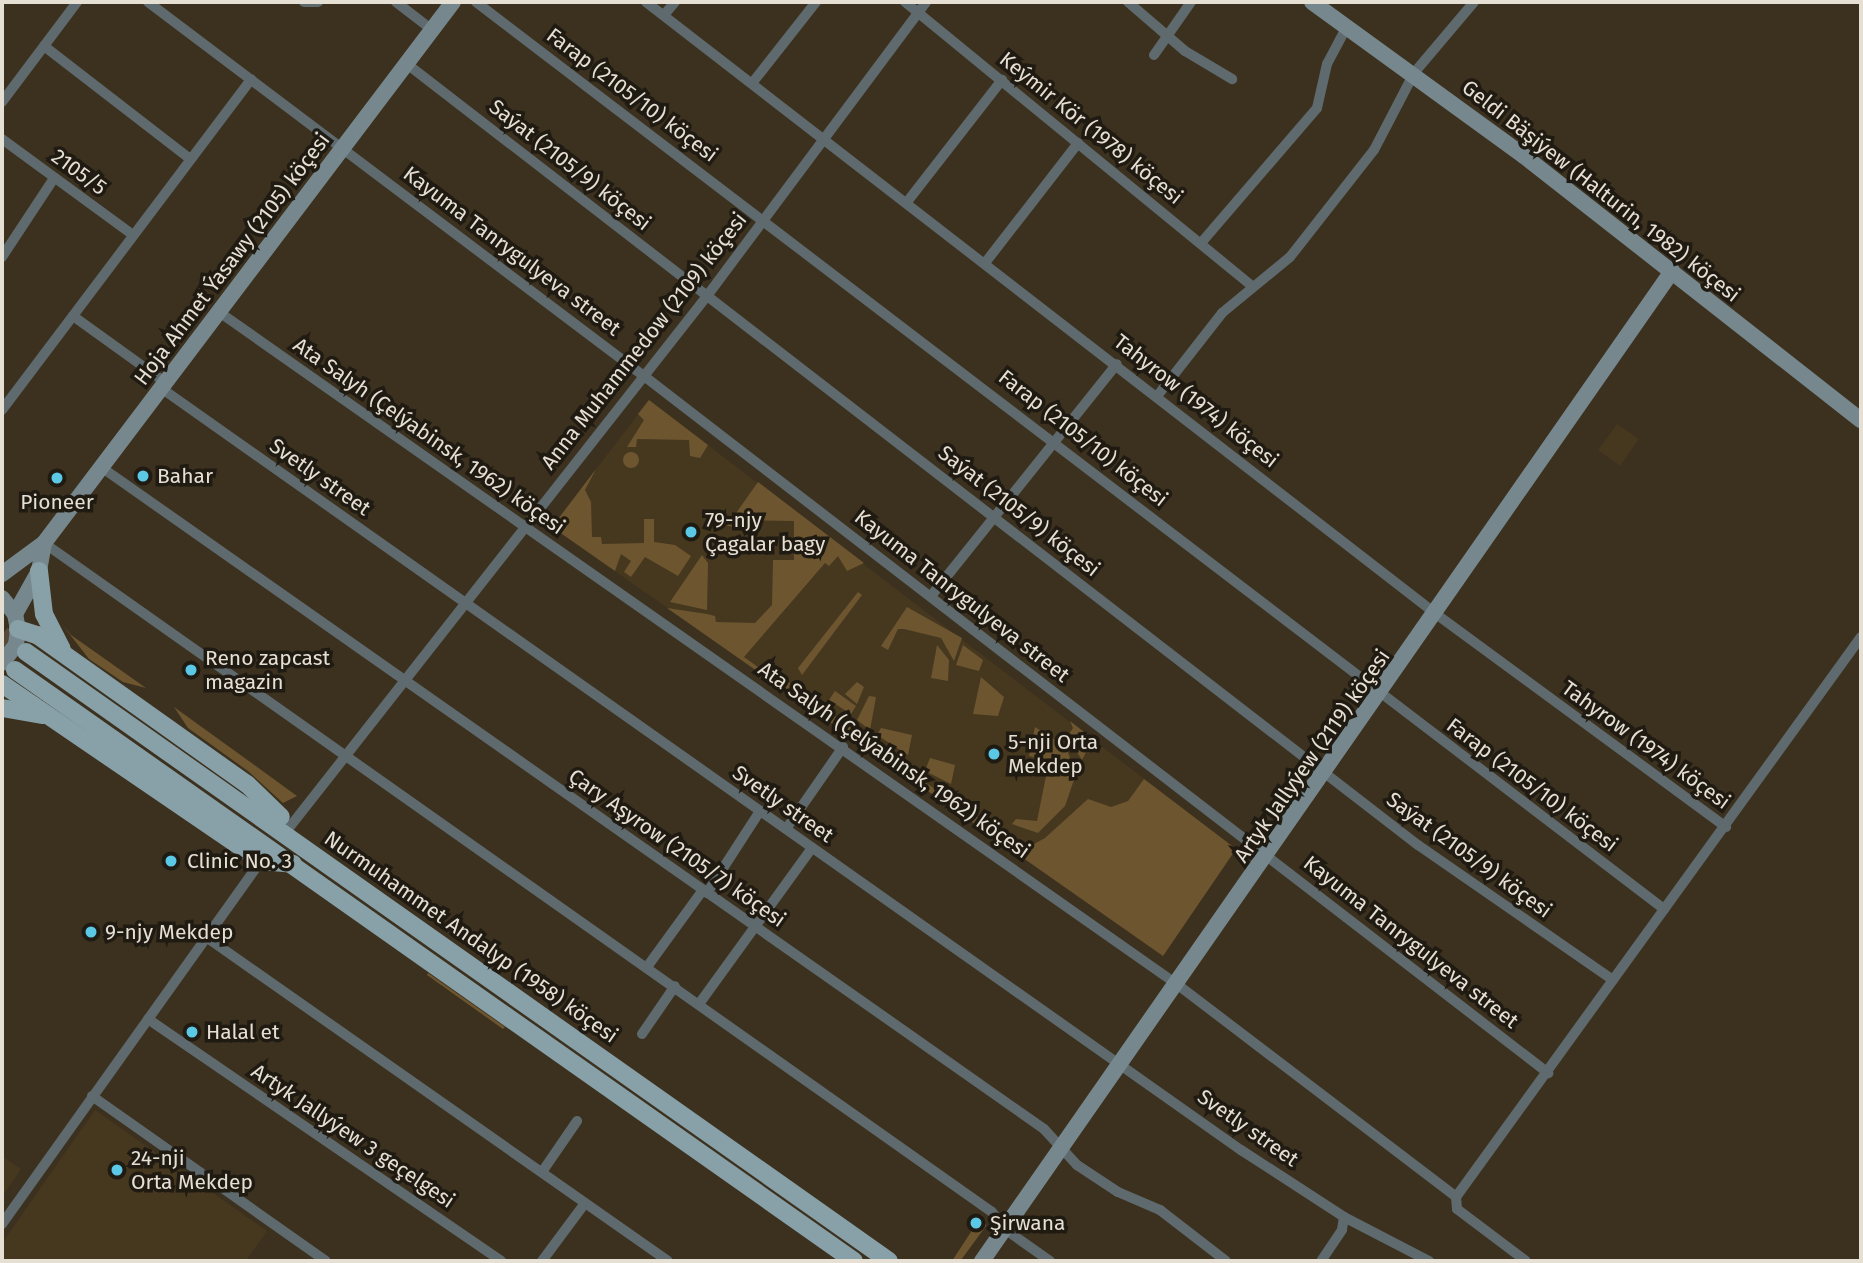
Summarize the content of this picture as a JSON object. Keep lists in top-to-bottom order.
{
  "streets": {
    "main road": ["Nurmuhammet Andalyp (1958) köçesi"],
    "street": [
      "Farap (2105/10) köçesi",
      "Keýmir Kör (1978) köçesi",
      "Saýat (2105/9) köçesi",
      "2105/5",
      "Geldi Bäşiýew (Halturin, 1982) köçesi",
      "Kayuma Tanrygulyeva street",
      "Hoja Ahmet Ýasawy (2105) köçesi",
      "Anna Muhammedow (2109) köçesi",
      "Tahyrow (1974) köçesi",
      "Ata Salyh (Çelýabinsk, 1962) köçesi",
      "Svetly street",
      "Artyk Jallyýew (2119) köçesi",
      "Çary Aşyrow (2105/7) köçesi",
      "Artyk Jallyýew 3 geçelgesi"
    ]
  },
  "crossings": [
    ["Farap (2105/10) köçesi", "Anna Muhammedow (2109) köçesi"],
    ["Farap (2105/10) köçesi", "Artyk Jallyýew (2119) köçesi"],
    ["Keýmir Kör (1978) köçesi", "Anna Muhammedow (2109) köçesi"],
    ["Saýat (2105/9) köçesi", "Hoja Ahmet Ýasawy (2105) köçesi"],
    ["Saýat (2105/9) köçesi", "Anna Muhammedow (2109) köçesi"],
    ["Saýat (2105/9) köçesi", "Artyk Jallyýew (2119) köçesi"],
    ["Geldi Bäşiýew (Halturin, 1982) köçesi", "Artyk Jallyýew (2119) köçesi"],
    ["Kayuma Tanrygulyeva street", "Hoja Ahmet Ýasawy (2105) köçesi"],
    ["Kayuma Tanrygulyeva street", "Anna Muhammedow (2109) köçesi"],
    ["Kayuma Tanrygulyeva street", "Artyk Jallyýew (2119) köçesi"],
    ["Hoja Ahmet Ýasawy (2105) köçesi", "Ata Salyh (Çelýabinsk, 1962) köçesi"],
    ["Hoja Ahmet Ýasawy (2105) köçesi", "Svetly street"],
    ["Hoja Ahmet Ýasawy (2105) köçesi", "Çary Aşyrow (2105/7) köçesi"],
    ["Hoja Ahmet Ýasawy (2105) köçesi", "Nurmuhammet Andalyp (1958) köçesi"],
    ["Anna Muhammedow (2109) köçesi", "Tahyrow (1974) köçesi"],
    ["Anna Muhammedow (2109) köçesi", "Ata Salyh (Çelýabinsk, 1962) köçesi"],
    ["Anna Muhammedow (2109) köçesi", "Svetly street"],
    ["Anna Muhammedow (2109) köçesi", "Çary Aşyrow (2105/7) köçesi"],
    ["Anna Muhammedow (2109) köçesi", "Nurmuhammet Andalyp (1958) köçesi"],
    ["Tahyrow (1974) köçesi", "Artyk Jallyýew (2119) köçesi"],
    ["Ata Salyh (Çelýabinsk, 1962) köçesi", "Artyk Jallyýew (2119) köçesi"],
    ["Svetly street", "Artyk Jallyýew (2119) köçesi"],
    ["Artyk Jallyýew (2119) köçesi", "Çary Aşyrow (2105/7) köçesi"]
  ],
  "places": [
    "Bahar",
    "Pioneer",
    "79-njy Çagalar bagy",
    "Reno zapcast magazin",
    "5-nji Orta Mekdep",
    "Clinic No. 3",
    "9-njy Mekdep",
    "Halal et",
    "24-nji Orta Mekdep",
    "Şirwana"
  ]
}
